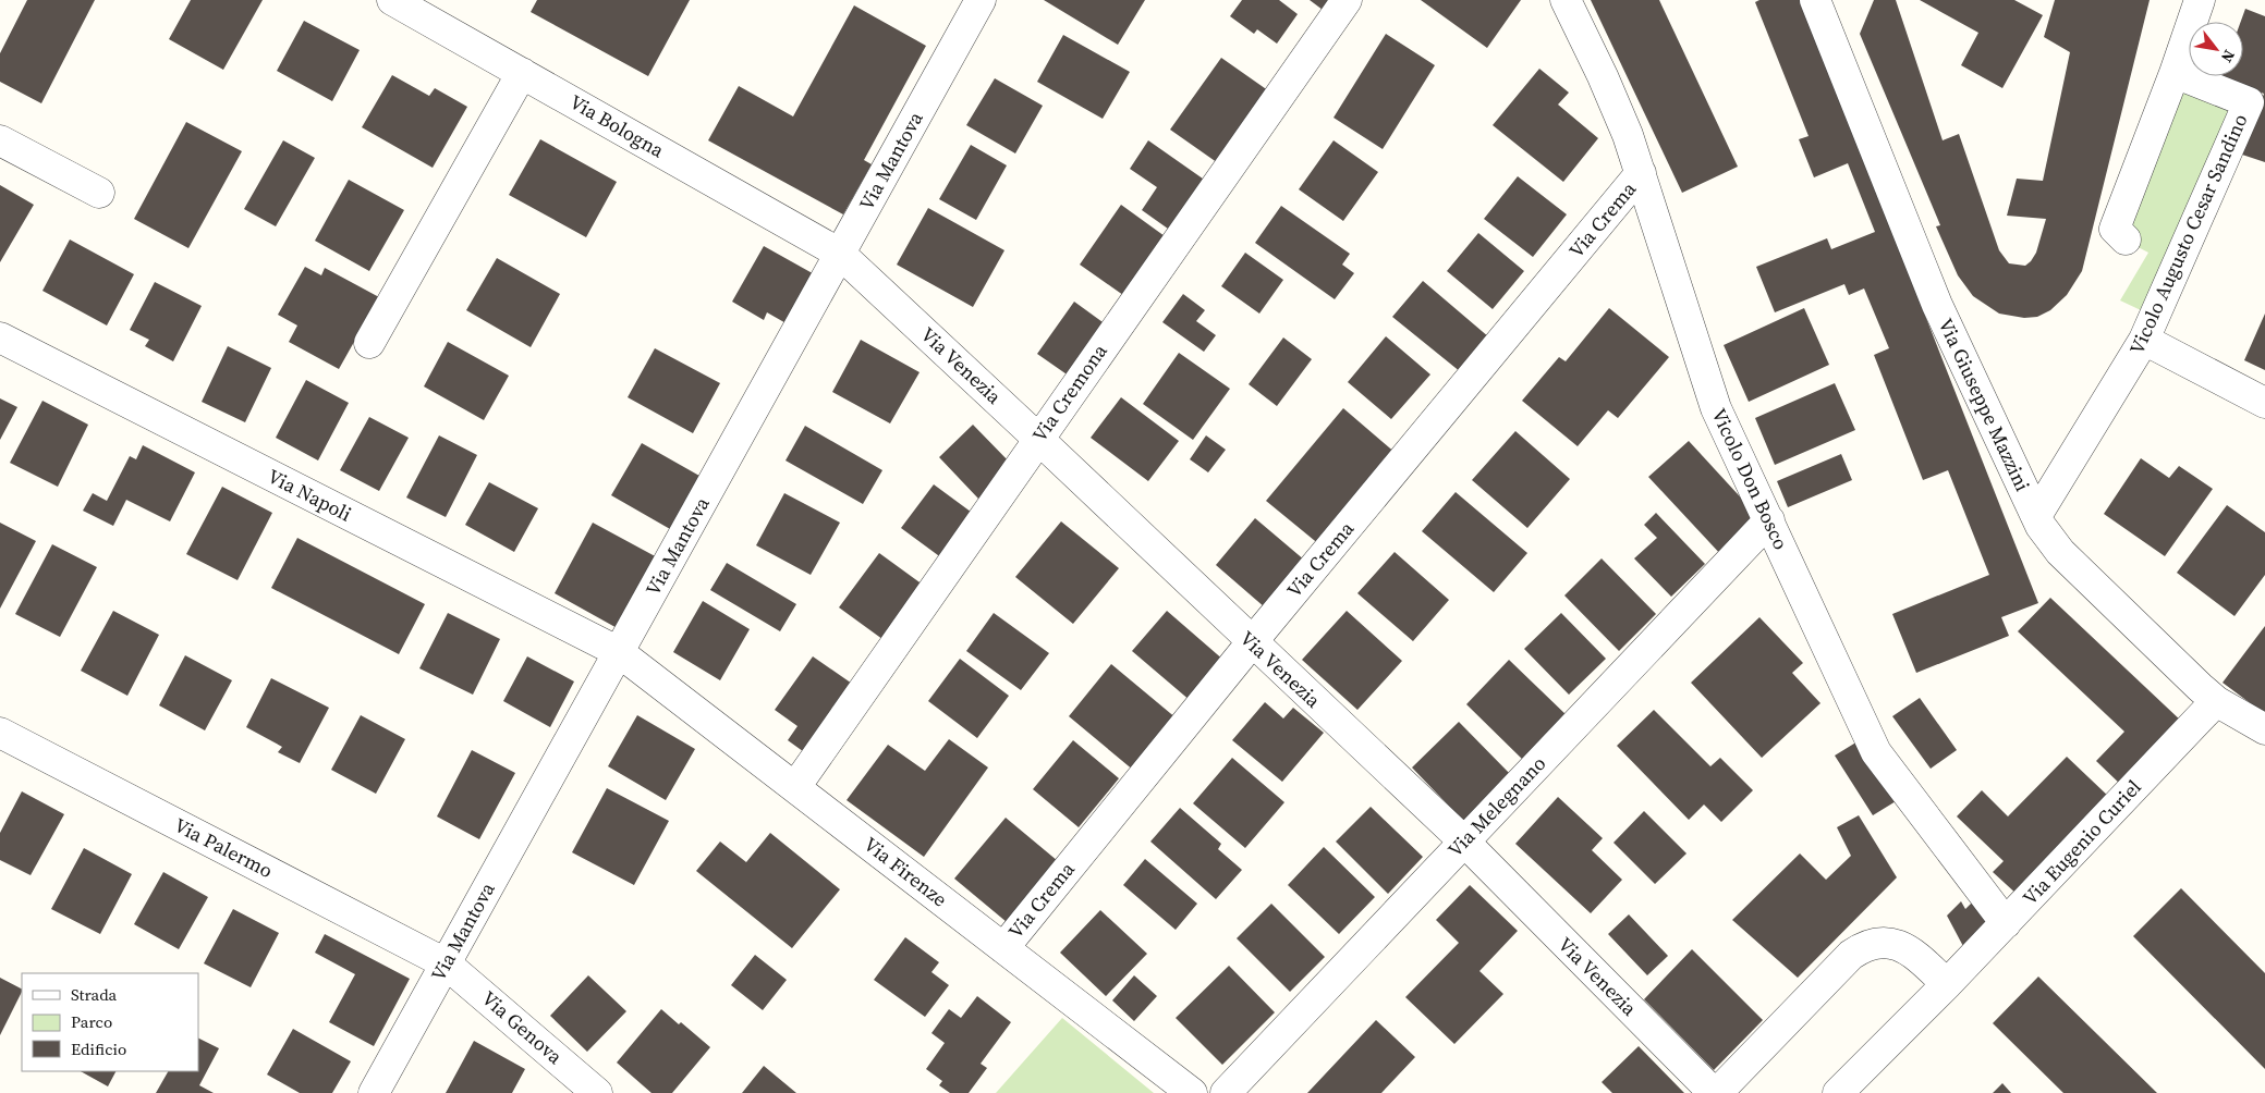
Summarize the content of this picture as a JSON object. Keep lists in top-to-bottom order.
{
  "streets": {
    "street": [
      "Via Bologna",
      "Via Mantova",
      "Via Crema",
      "Vicolo Augusto Cesar Sandino",
      "Via Venezia",
      "Via Cremona",
      "Via Giuseppe Mazzini",
      "Vicolo Don Bosco",
      "Via Napoli",
      "Via Melegnano",
      "Via Eugenio Curiel",
      "Via Palermo",
      "Via Firenze",
      "Via Genova"
    ]
  },
  "crossings": [
    ["Via Bologna", "Via Mantova"],
    ["Via Bologna", "Via Venezia"],
    ["Via Mantova", "Via Venezia"],
    ["Via Mantova", "Via Napoli"],
    ["Via Mantova", "Via Palermo"],
    ["Via Mantova", "Via Firenze"],
    ["Via Mantova", "Via Genova"],
    ["Via Crema", "Via Venezia"],
    ["Via Crema", "Vicolo Don Bosco"],
    ["Via Crema", "Via Firenze"],
    ["Vicolo Augusto Cesar Sandino", "Via Giuseppe Mazzini"],
    ["Via Venezia", "Via Cremona"],
    ["Via Venezia", "Via Melegnano"],
    ["Via Cremona", "Via Firenze"],
    ["Via Giuseppe Mazzini", "Via Eugenio Curiel"],
    ["Vicolo Don Bosco", "Via Melegnano"],
    ["Vicolo Don Bosco", "Via Eugenio Curiel"],
    ["Via Napoli", "Via Firenze"],
    ["Via Palermo", "Via Genova"]
  ],
  "legend": ["Strada", "Parco", "Edificio"],
  "north": "bottom right"
}
